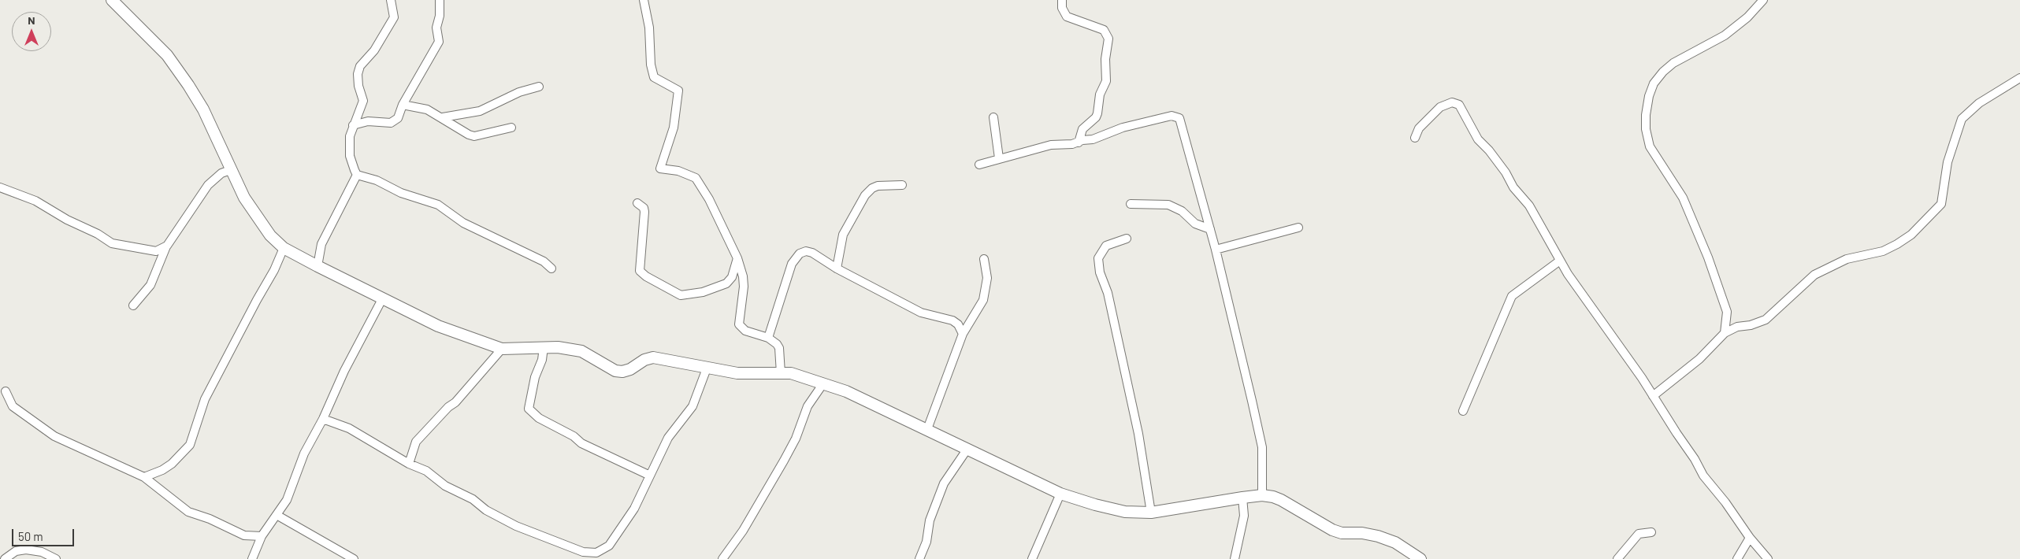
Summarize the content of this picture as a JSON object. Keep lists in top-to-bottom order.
{
  "scale_bar": "50 m",
  "north": "top"
}
